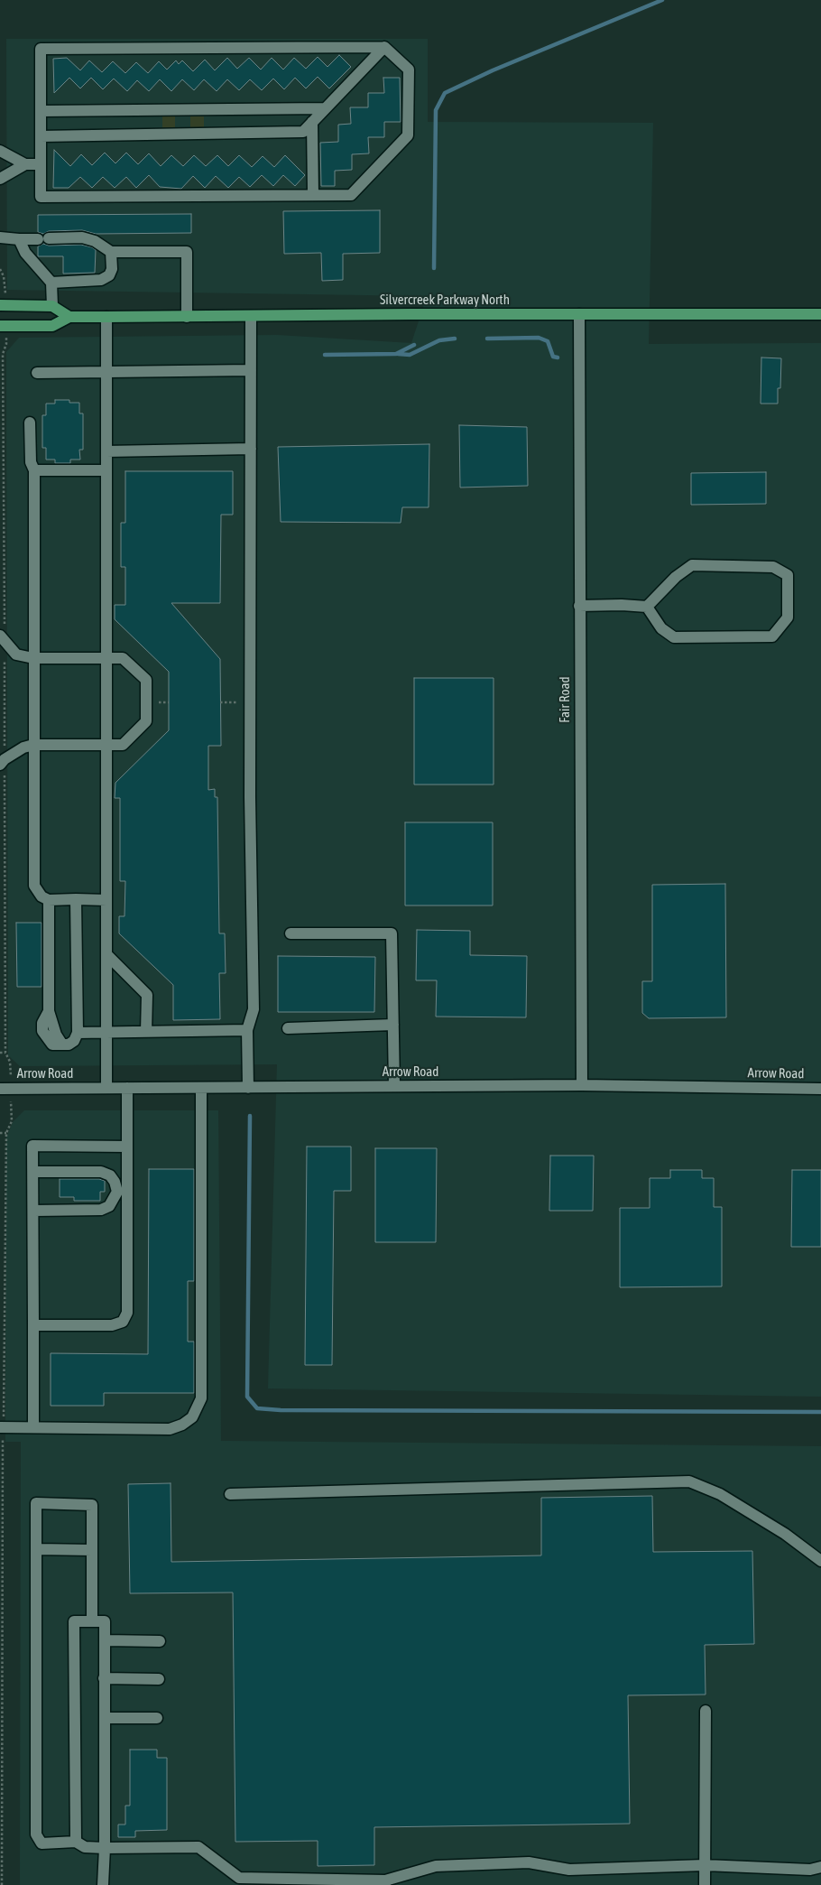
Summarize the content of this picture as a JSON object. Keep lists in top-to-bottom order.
{
  "streets": {
    "main road": ["Silvercreek Parkway North"],
    "street": ["Fair Road", "Arrow Road"]
  },
  "crossings": [
    ["Silvercreek Parkway North", "Fair Road"],
    ["Fair Road", "Arrow Road"]
  ]
}
